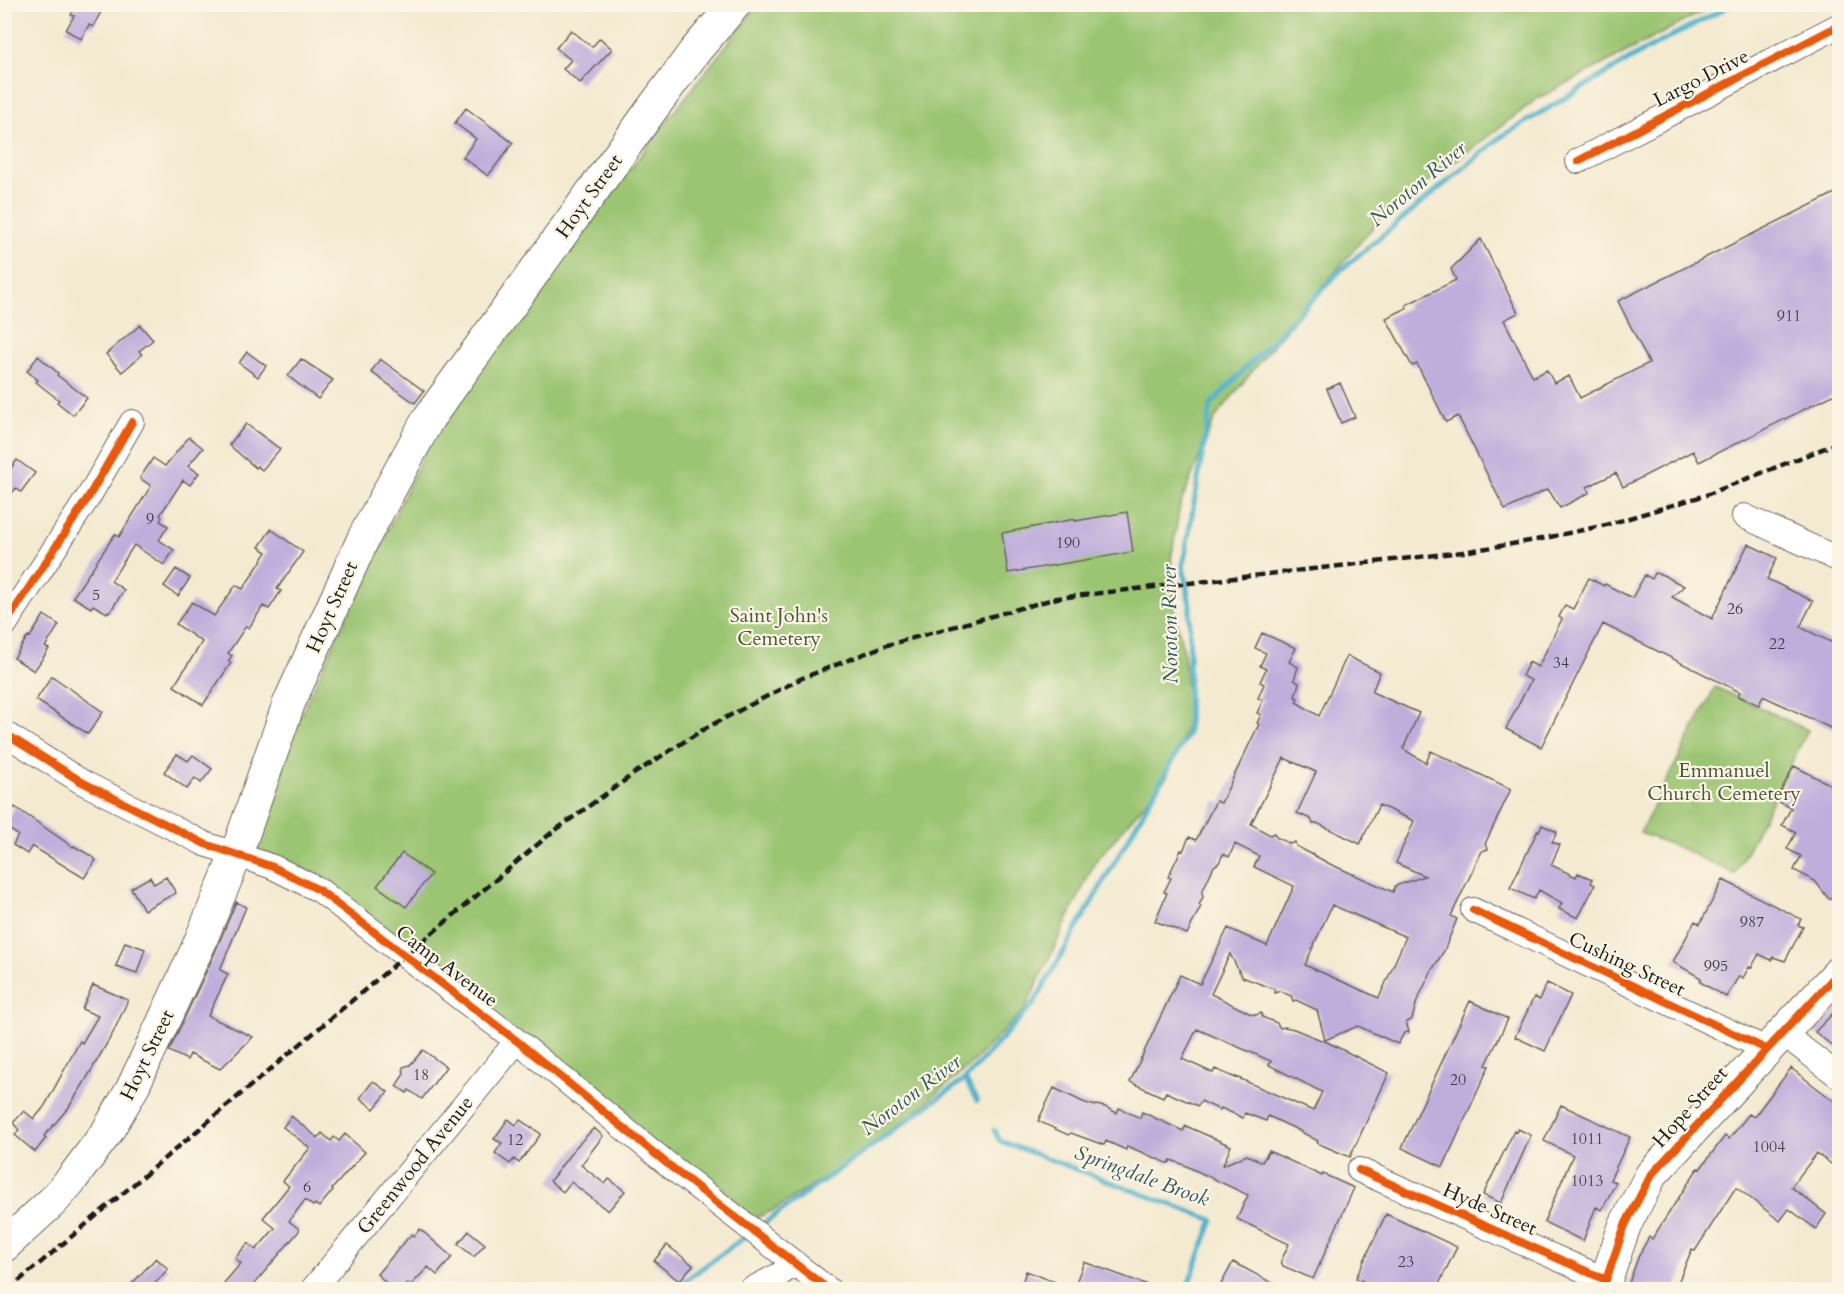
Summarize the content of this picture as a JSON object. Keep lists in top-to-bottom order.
{
  "streets": {
    "main road": ["Hoyt Street", "Hope Street"],
    "street": [
      "Largo Drive",
      "Cushing Street",
      "Camp Avenue",
      "Greenwood Avenue",
      "Hyde Street"
    ]
  },
  "crossings": [
    ["Hoyt Street", "Camp Avenue"],
    ["Cushing Street", "Hope Street"],
    ["Camp Avenue", "Greenwood Avenue"],
    ["Hope Street", "Hyde Street"]
  ],
  "water": ["Noroton River", "Springdale Brook"],
  "parks": ["Saint John's Cemetery", "Emmanuel Church Cemetery"],
  "house_numbers": [
    "911",
    "9",
    "190",
    "5",
    "26",
    "22",
    "34",
    "987",
    "995",
    "18",
    "20",
    "1011",
    "12",
    "1004",
    "1013",
    "6",
    "23"
  ]
}
